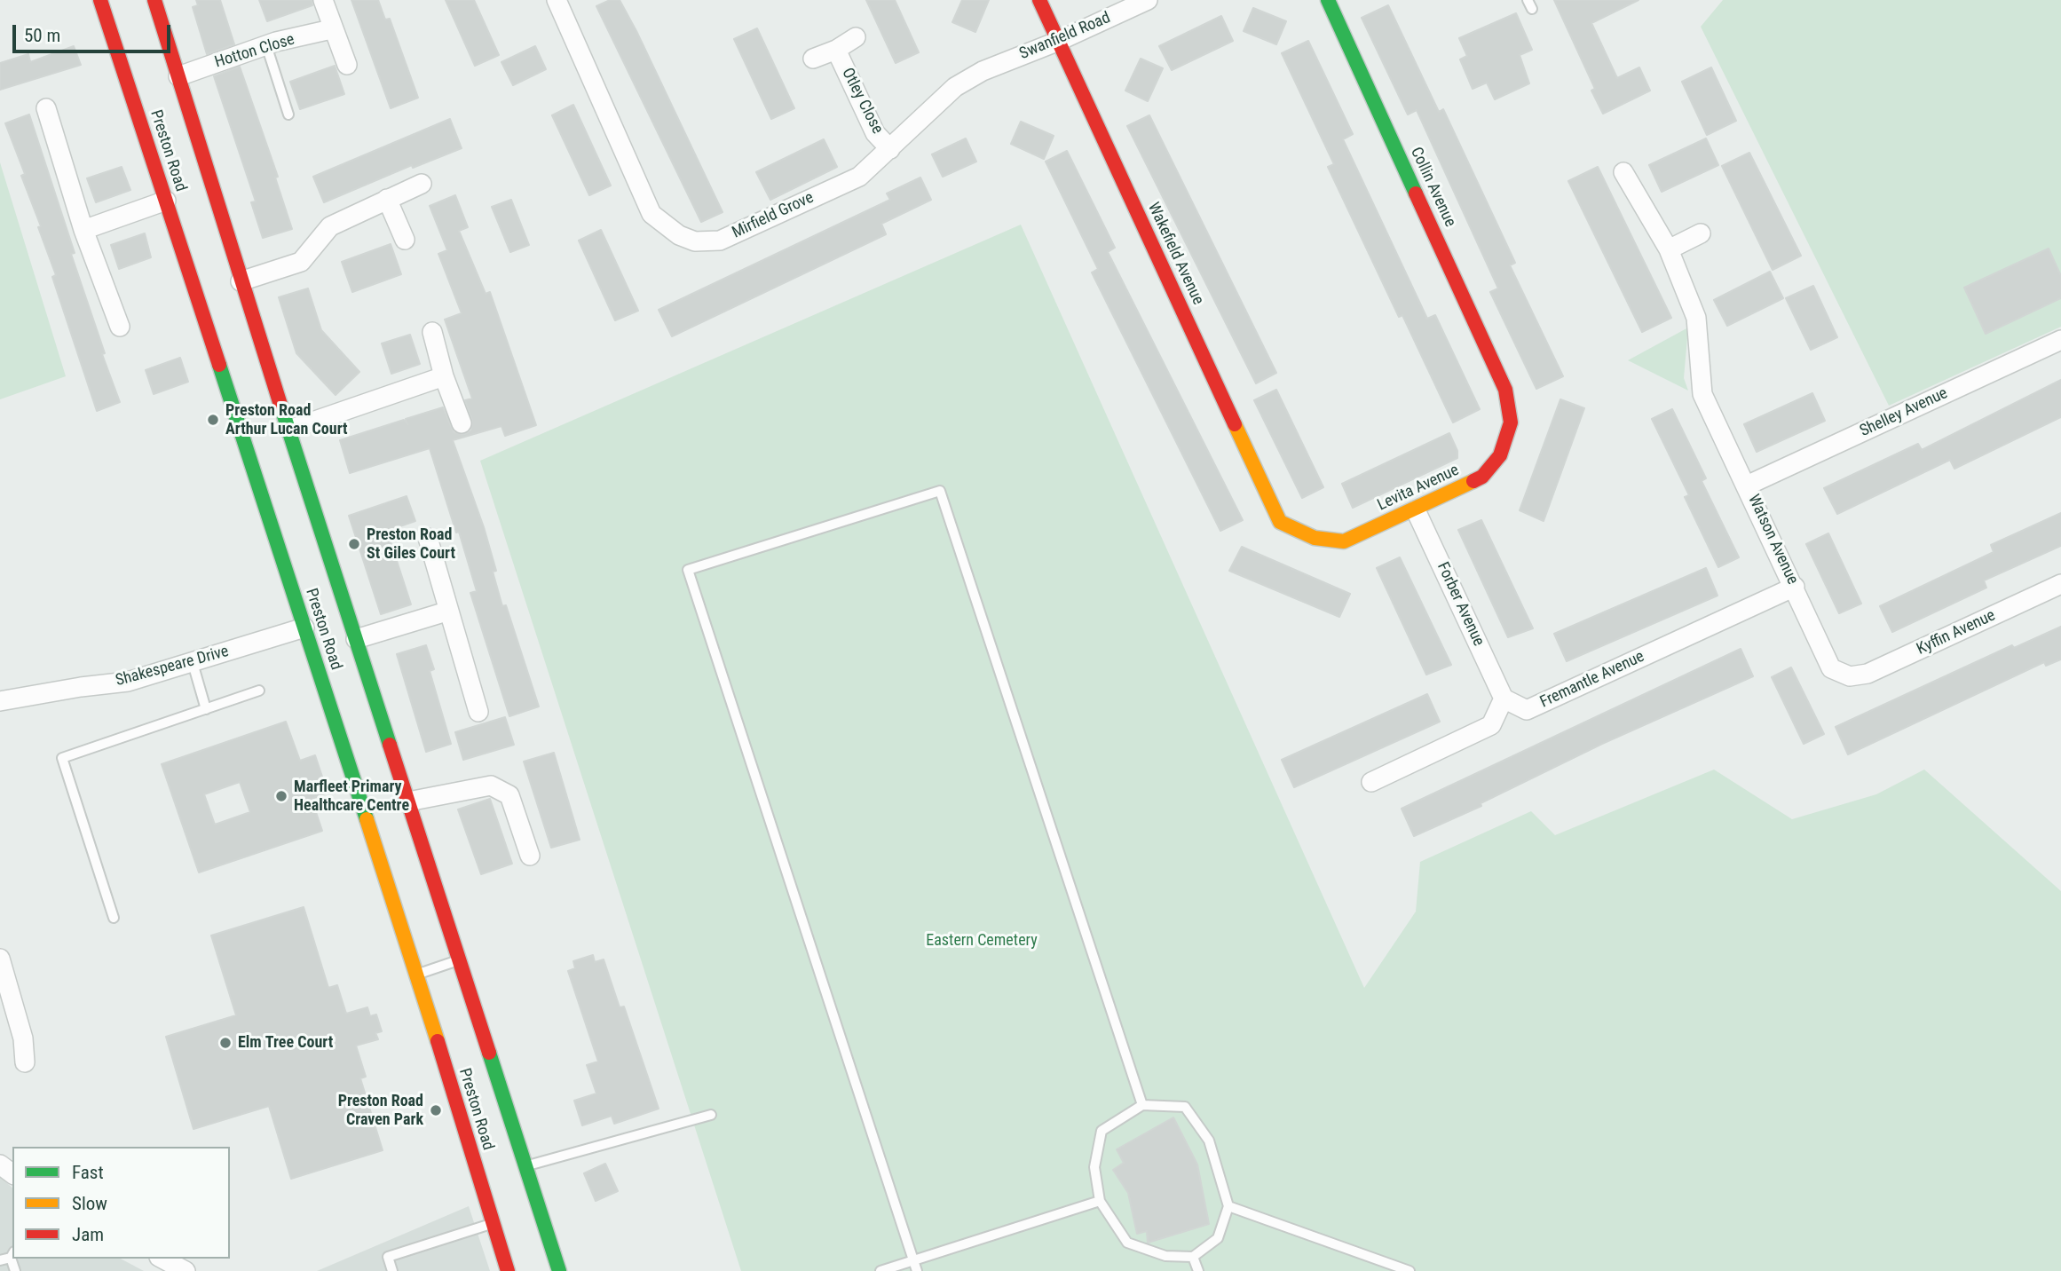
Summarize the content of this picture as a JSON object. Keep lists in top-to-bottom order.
{
  "streets": {
    "street": [
      "Swanfield Road",
      "Hotton Close",
      "Otley Close",
      "Preston Road",
      "Collin Avenue",
      "Mirfield Grove",
      "Wakefield Avenue",
      "Shelley Avenue",
      "Levita Avenue",
      "Watson Avenue",
      "Forber Avenue",
      "Kyffin Avenue",
      "Shakespeare Drive",
      "Fremantle Avenue"
    ]
  },
  "crossings": [
    ["Swanfield Road", "Mirfield Grove"],
    ["Swanfield Road", "Wakefield Avenue"],
    ["Hotton Close", "Preston Road"],
    ["Otley Close", "Mirfield Grove"],
    ["Preston Road", "Shakespeare Drive"],
    ["Collin Avenue", "Levita Avenue"],
    ["Wakefield Avenue", "Levita Avenue"],
    ["Shelley Avenue", "Watson Avenue"],
    ["Levita Avenue", "Forber Avenue"],
    ["Watson Avenue", "Kyffin Avenue"],
    ["Watson Avenue", "Fremantle Avenue"],
    ["Forber Avenue", "Fremantle Avenue"]
  ],
  "parks": ["Eastern Cemetery"],
  "places": [
    "Preston Road Arthur Lucan Court",
    "Preston Road St Giles Court",
    "Marfleet Primary Healthcare Centre",
    "Elm Tree Court",
    "Preston Road Craven Park"
  ],
  "legend": ["Fast", "Slow", "Jam"],
  "scale_bar": "50 m"
}
